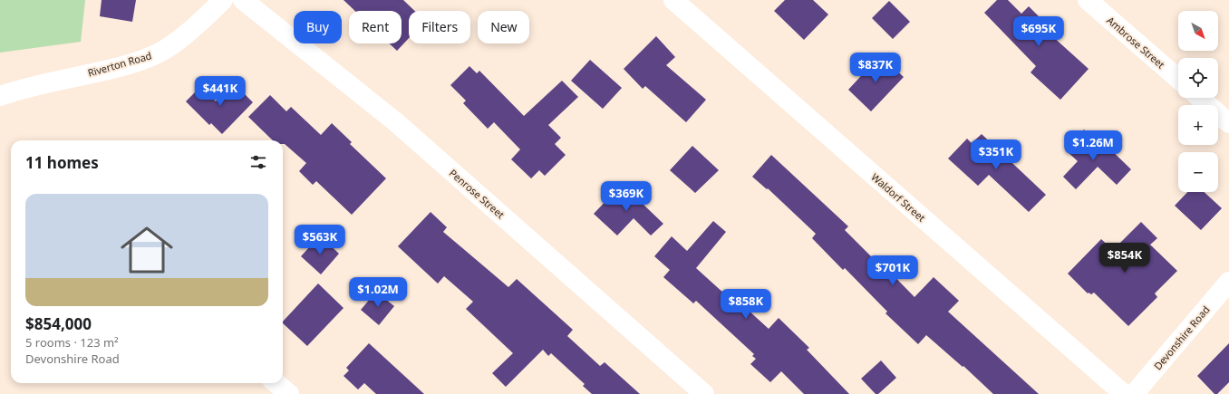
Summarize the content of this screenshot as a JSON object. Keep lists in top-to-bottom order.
{
  "streets": {
    "street": [
      "Ambrose Street",
      "Riverton Road",
      "Penrose Street",
      "Waldorf Street",
      "Devonshire Road"
    ]
  },
  "north": "bottom right",
  "page": {
    "map_buttons": ["+", "−"],
    "chip": [
      "Buy",
      "Rent",
      "Filters",
      "New"
    ],
    "price": [
      "$695K",
      "$837K",
      "$441K",
      "$1.26M",
      "$351K",
      "$369K",
      "$563K",
      "$854K",
      "$701K",
      "$1.02M",
      "$858K"
    ],
    "heading": "11 homes",
    "list": [
      {
        "name": "$854,000",
        "note": "5 rooms · 123 m² · Devonshire Road"
      }
    ]
  }
}
